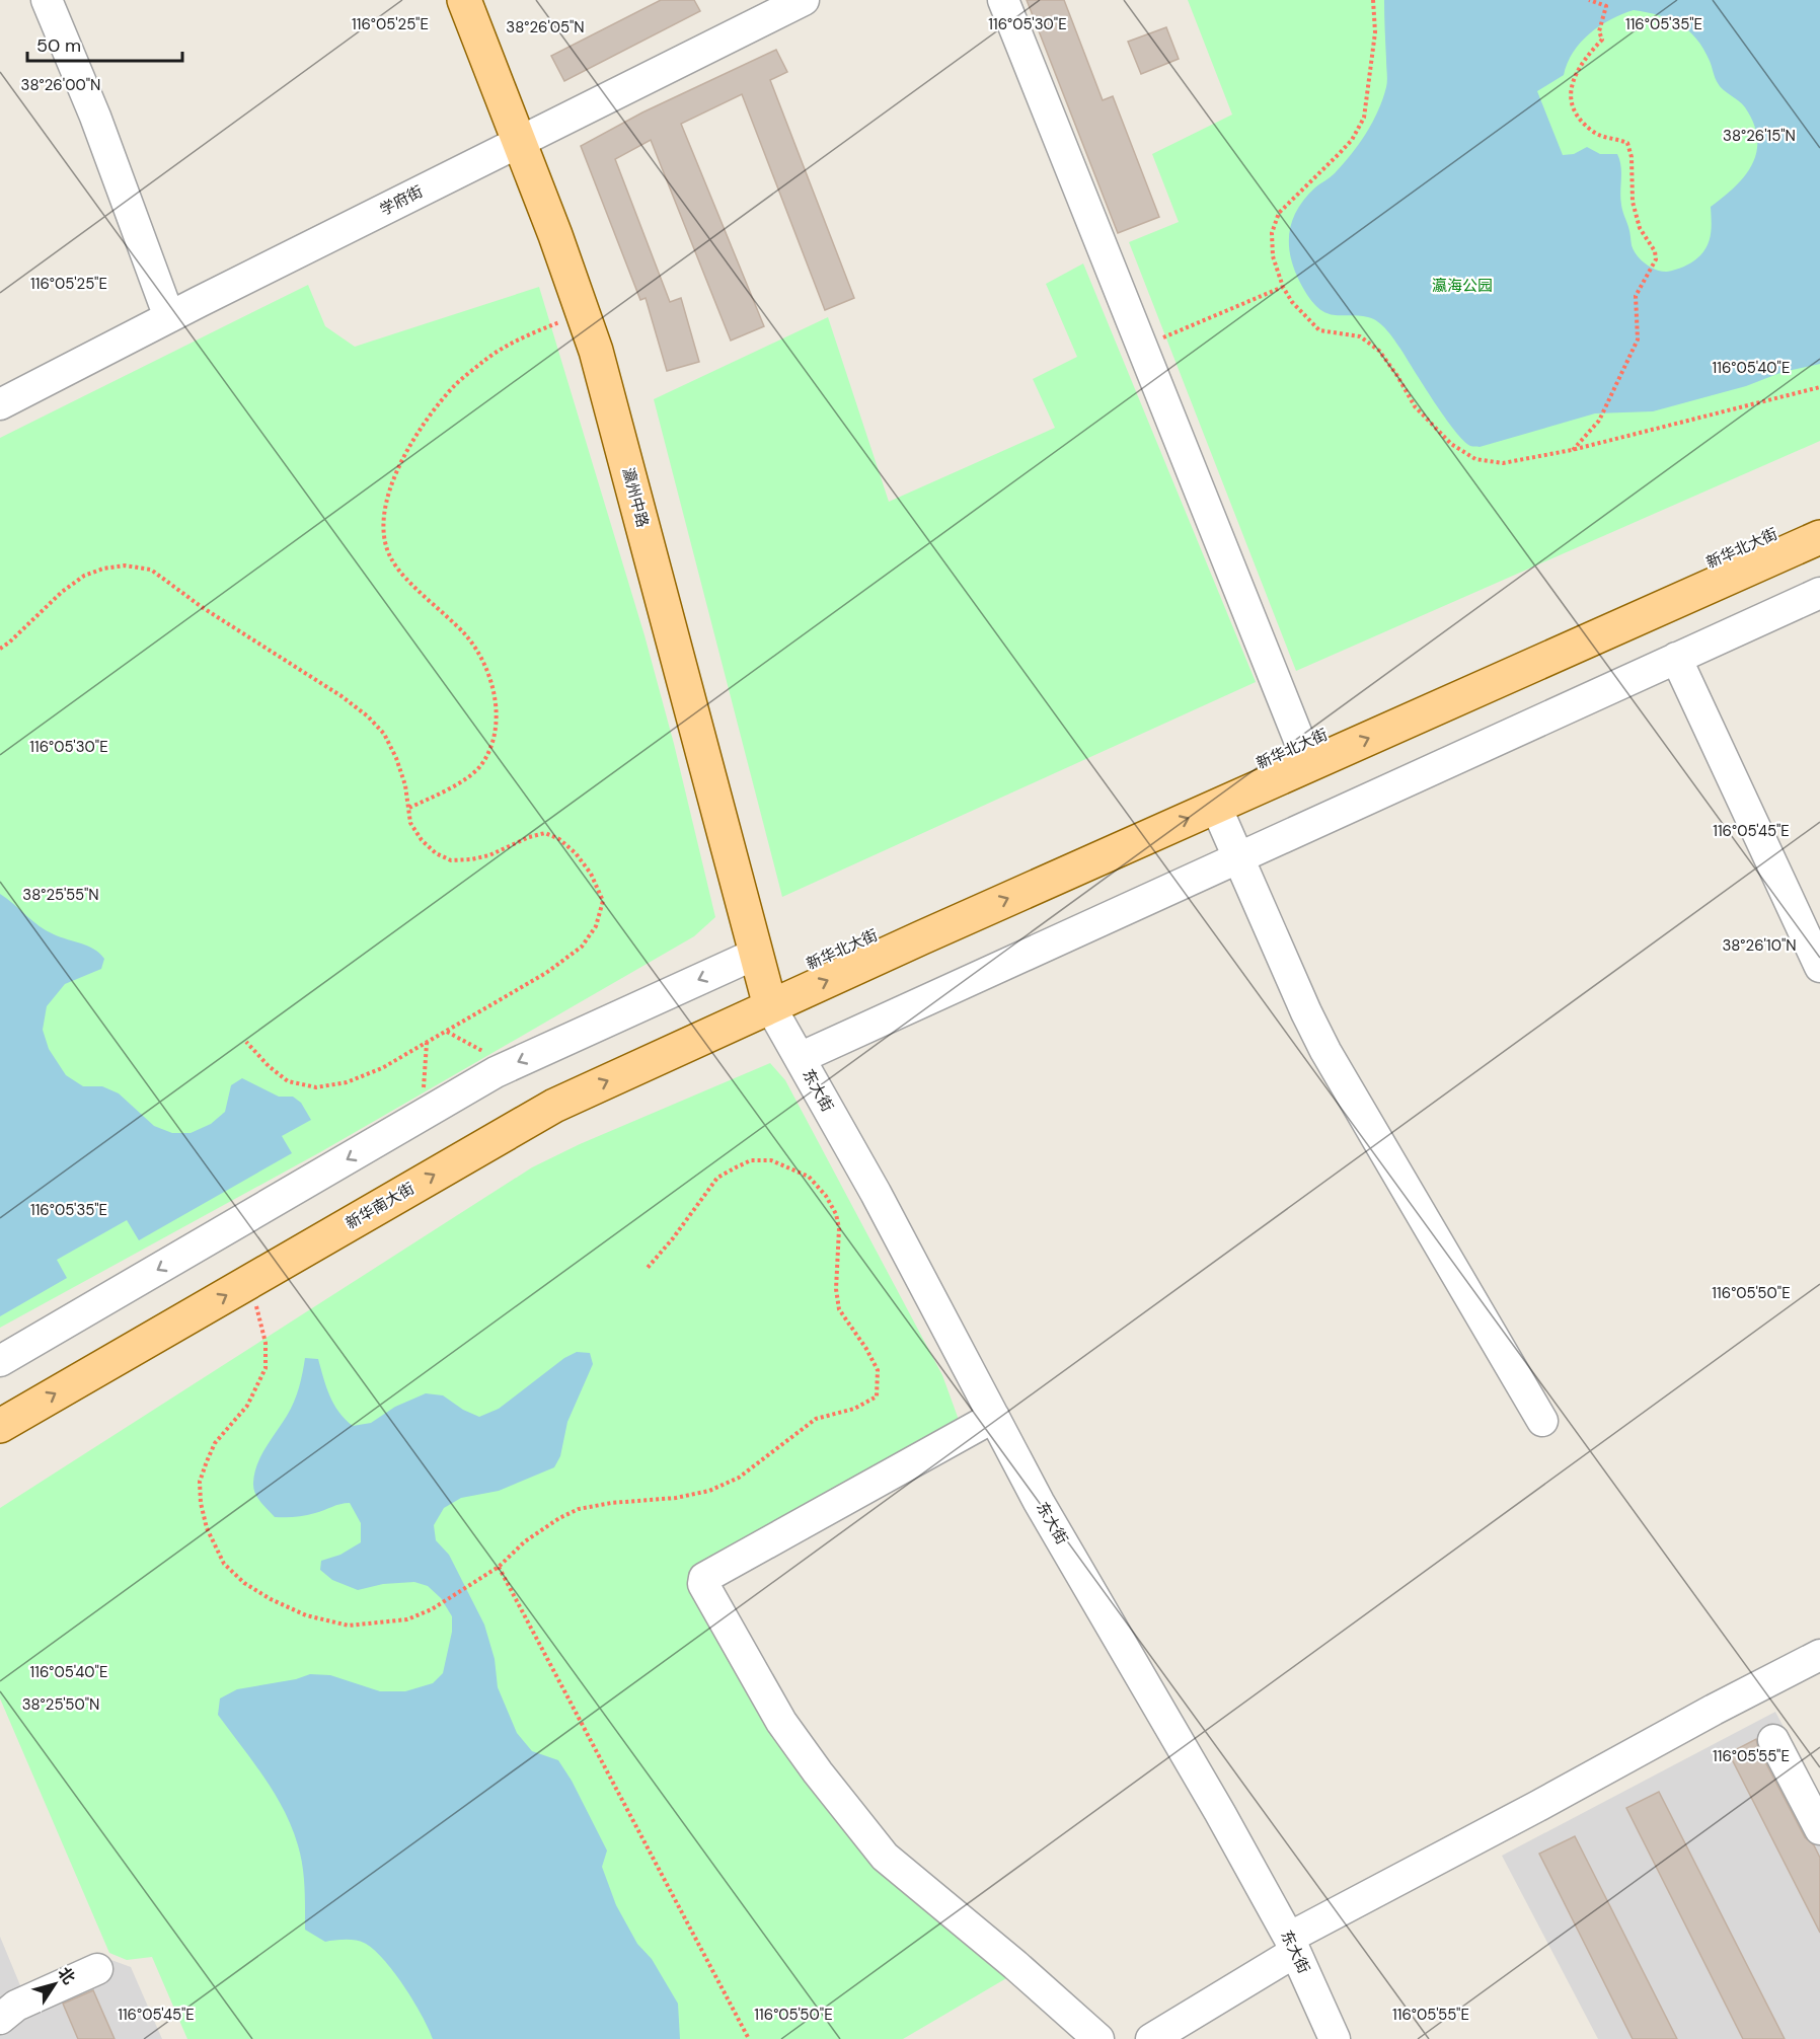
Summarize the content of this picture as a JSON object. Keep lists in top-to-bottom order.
{
  "streets": {
    "main road": ["瀛州中路", "新华北大街", "新华南大街"],
    "street": ["学府街", "东大街"]
  },
  "crossings": [
    ["学府街", "瀛州中路"],
    ["瀛州中路", "新华北大街"],
    ["瀛州中路", "东大街"],
    ["瀛州中路", "新华南大街"],
    ["新华北大街", "东大街"],
    ["新华北大街", "新华南大街"],
    ["东大街", "新华南大街"]
  ],
  "parks": ["瀛海公园"],
  "scale_bar": "50 m",
  "north": "top right",
  "coordinates": [
    "116°05'25\"E",
    "116°05'30\"E",
    "116°05'35\"E",
    "38°26'05\"N",
    "38°26'00\"N",
    "38°26'15\"N",
    "116°05'40\"E",
    "116°05'45\"E",
    "38°25'55\"N",
    "38°26'10\"N",
    "116°05'50\"E",
    "38°25'50\"N",
    "116°05'55\"E"
  ]
}
